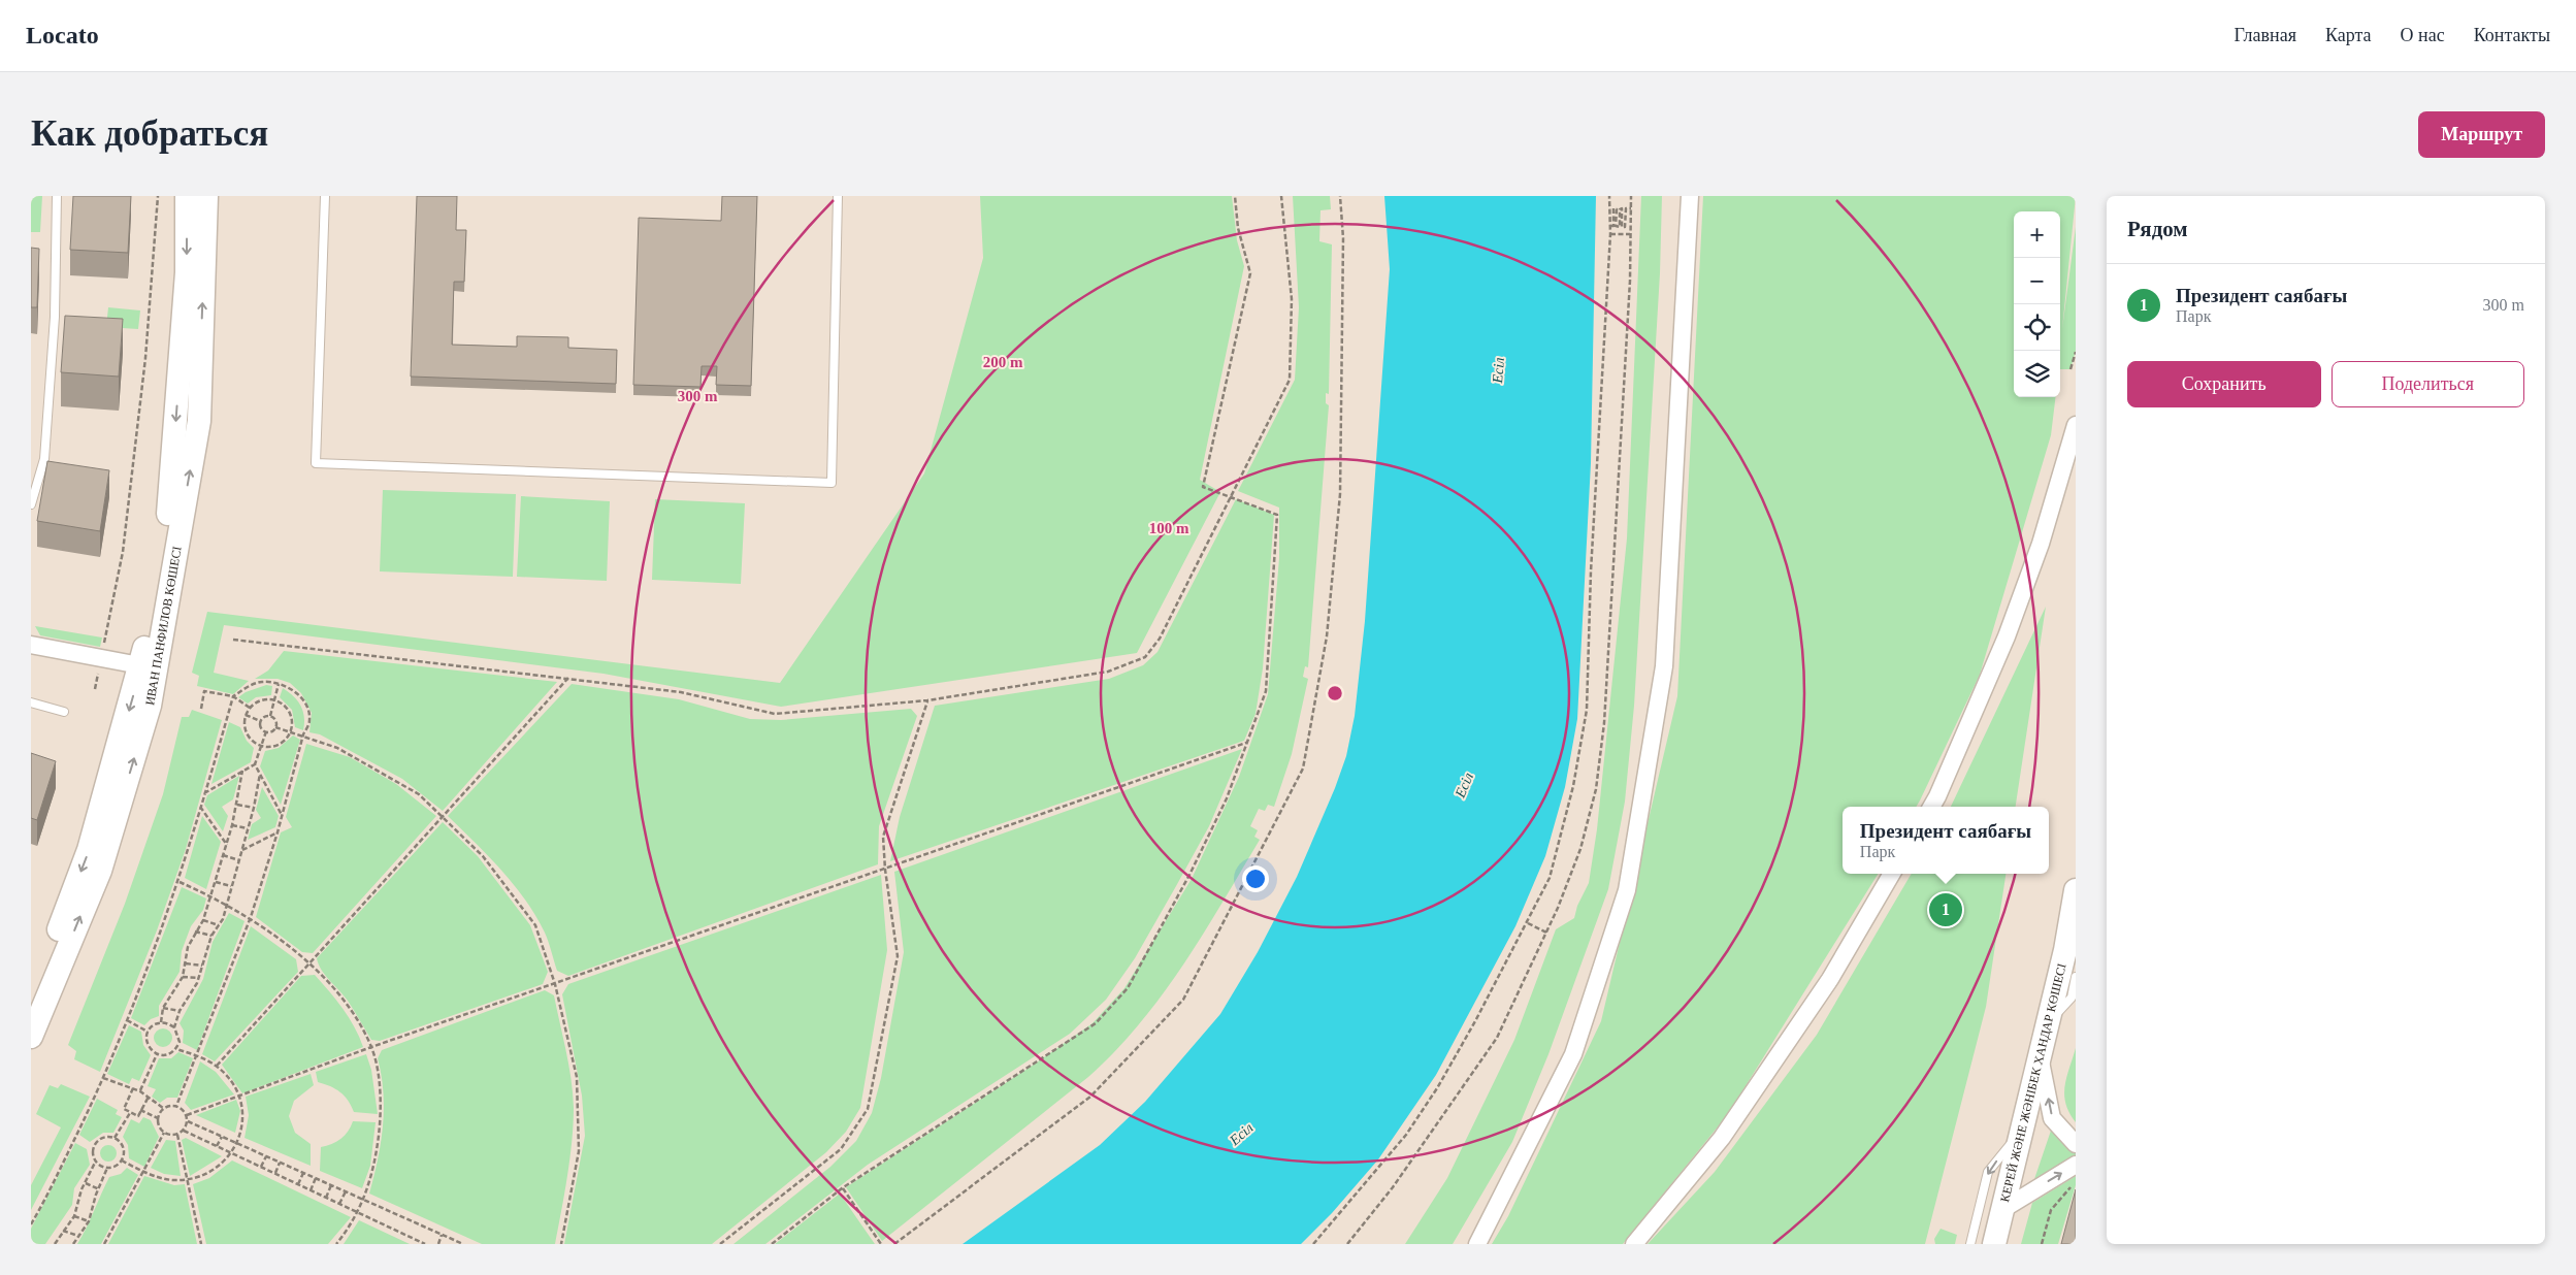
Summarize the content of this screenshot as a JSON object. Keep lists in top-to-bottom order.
{
  "streets": {
    "street": ["ИВАН ПАНФИЛОВ КӨШЕСІ", "КЕРЕЙ ЖӘНЕ ЖӘНІБЕК ХАНДАР КӨШЕСІ"]
  },
  "water": ["Есіл"],
  "page": {
    "header": "Locato",
    "nav": [
      "Главная",
      "Карта",
      "О нас",
      "Контакты"
    ],
    "buttons": [
      "Маршрут",
      ["Сохранить", "Поделиться"]
    ],
    "title": "Как добраться",
    "heading": "Рядом",
    "map_buttons": ["+", "−"],
    "list": [
      {
        "mark": "1",
        "name": "Президент саябағы",
        "note": "Парк",
        "value": "300 m"
      }
    ],
    "popup": ["Президент саябағы", "Парк"],
    "pins": "1"
  },
  "rings": ["200 m", "300 m", "100 m"]
}
